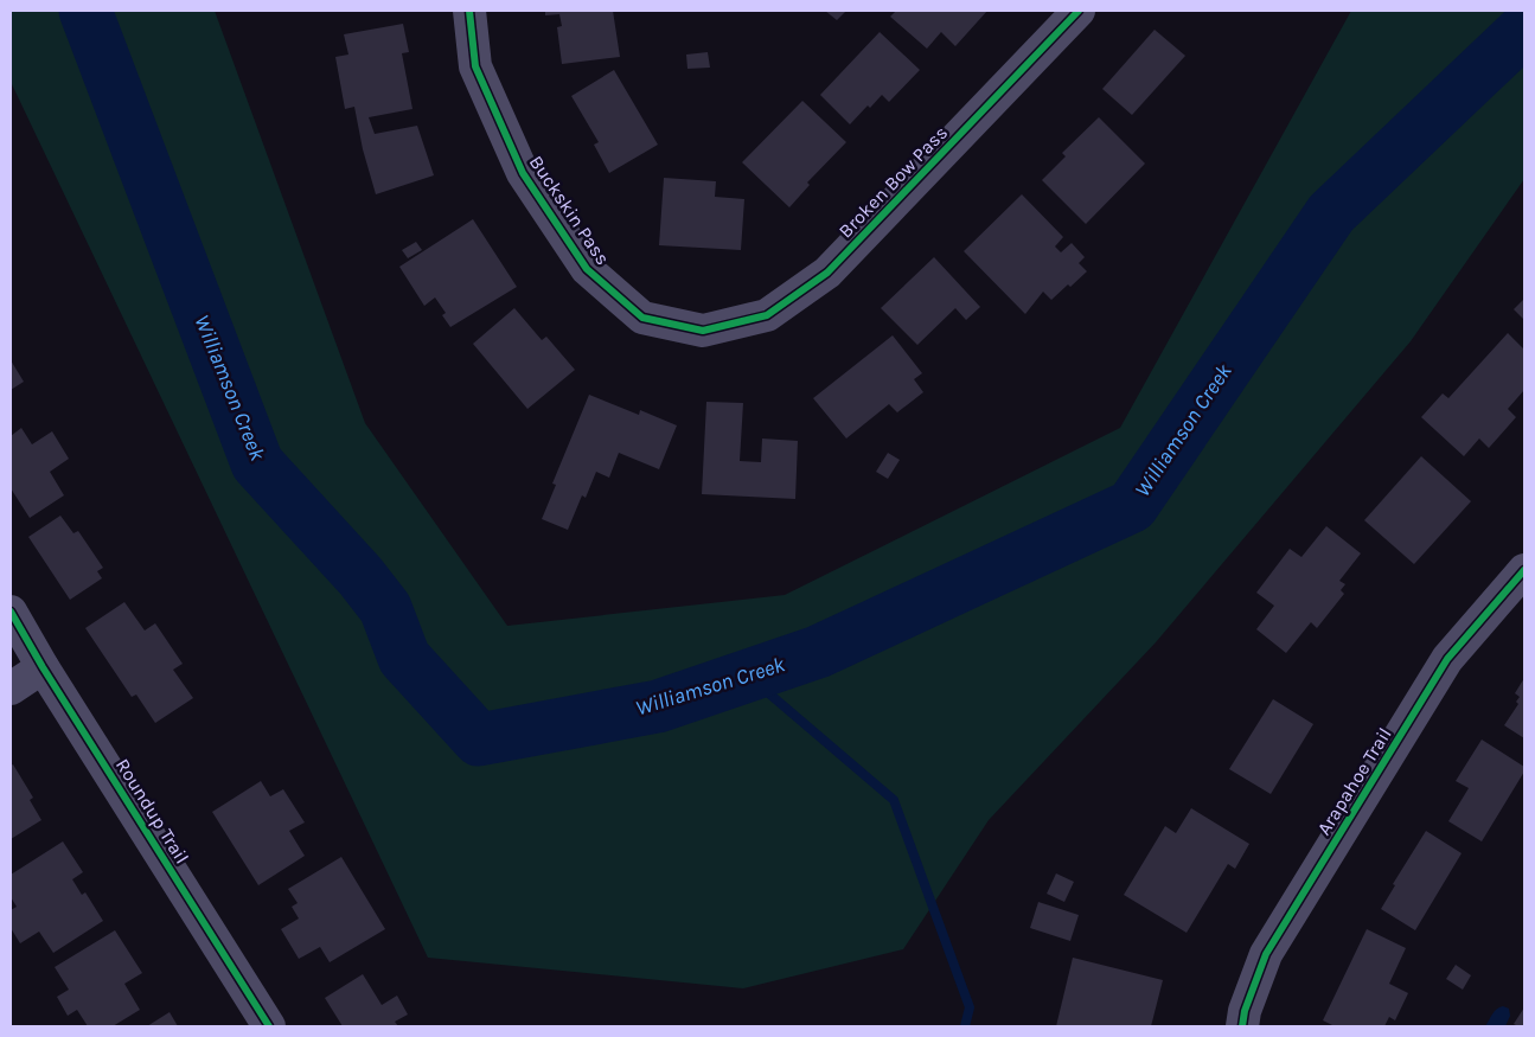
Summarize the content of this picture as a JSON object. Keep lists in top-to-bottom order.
{
  "streets": {
    "street": [
      "Broken Bow Pass",
      "Buckskin Pass",
      "Arapahoe Trail",
      "Roundup Trail"
    ]
  },
  "crossings": [
    ["Broken Bow Pass", "Buckskin Pass"]
  ],
  "water": ["Williamson Creek"]
}
